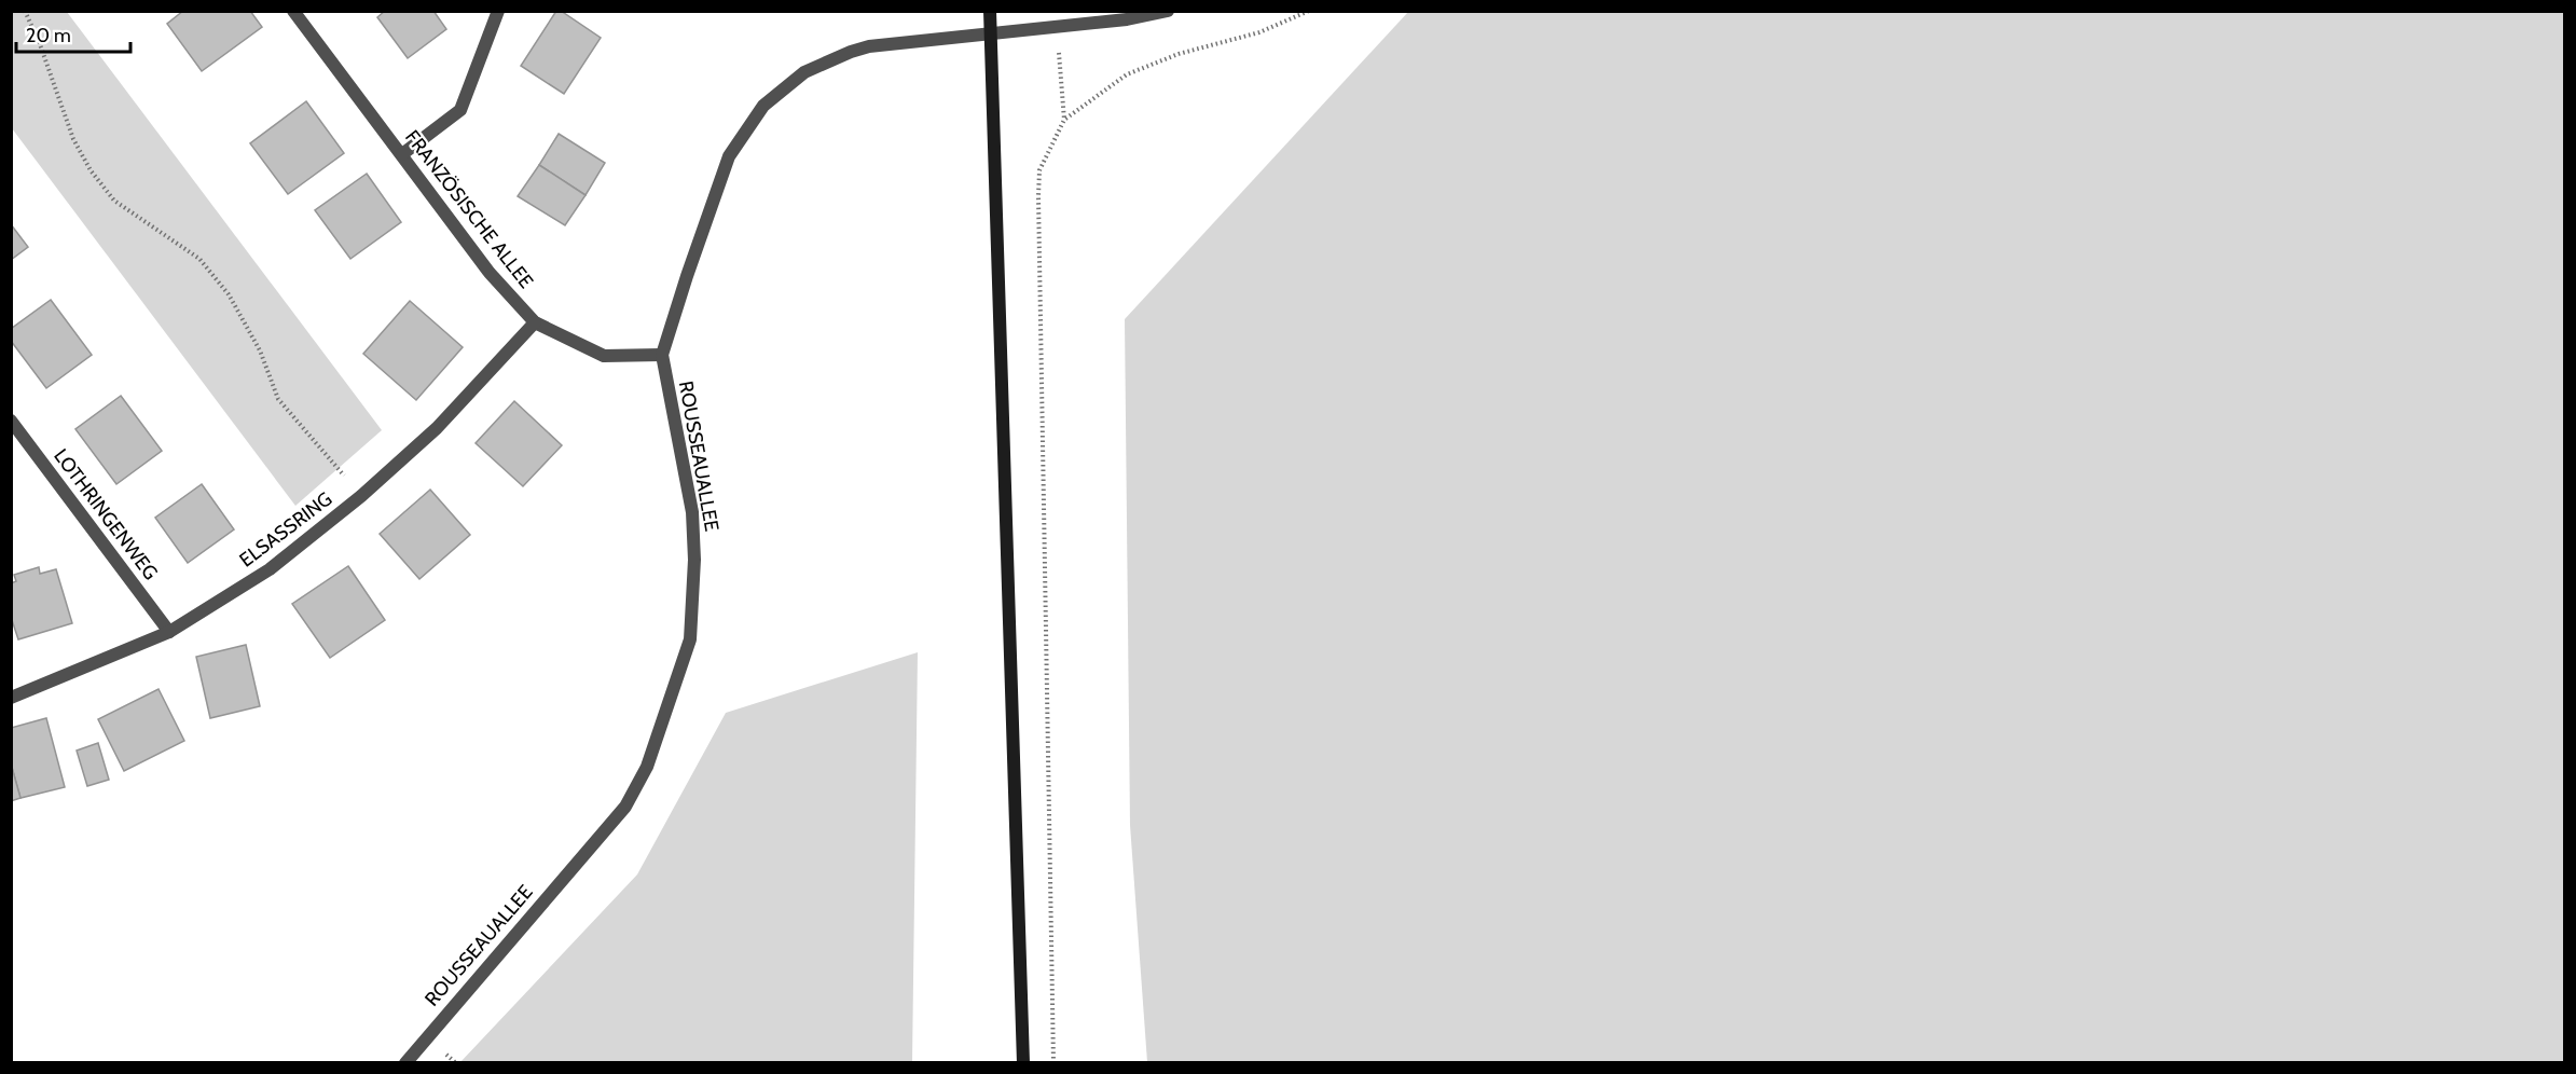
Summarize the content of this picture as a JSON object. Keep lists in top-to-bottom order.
{
  "streets": {
    "street": [
      "FRANZÖSISCHE ALLEE",
      "ROUSSEAUALLEE",
      "LOTHRINGENWEG",
      "ELSASSRING"
    ]
  },
  "crossings": [
    ["FRANZÖSISCHE ALLEE", "ROUSSEAUALLEE"],
    ["FRANZÖSISCHE ALLEE", "ELSASSRING"],
    ["LOTHRINGENWEG", "ELSASSRING"]
  ],
  "scale_bar": "20 m"
}
